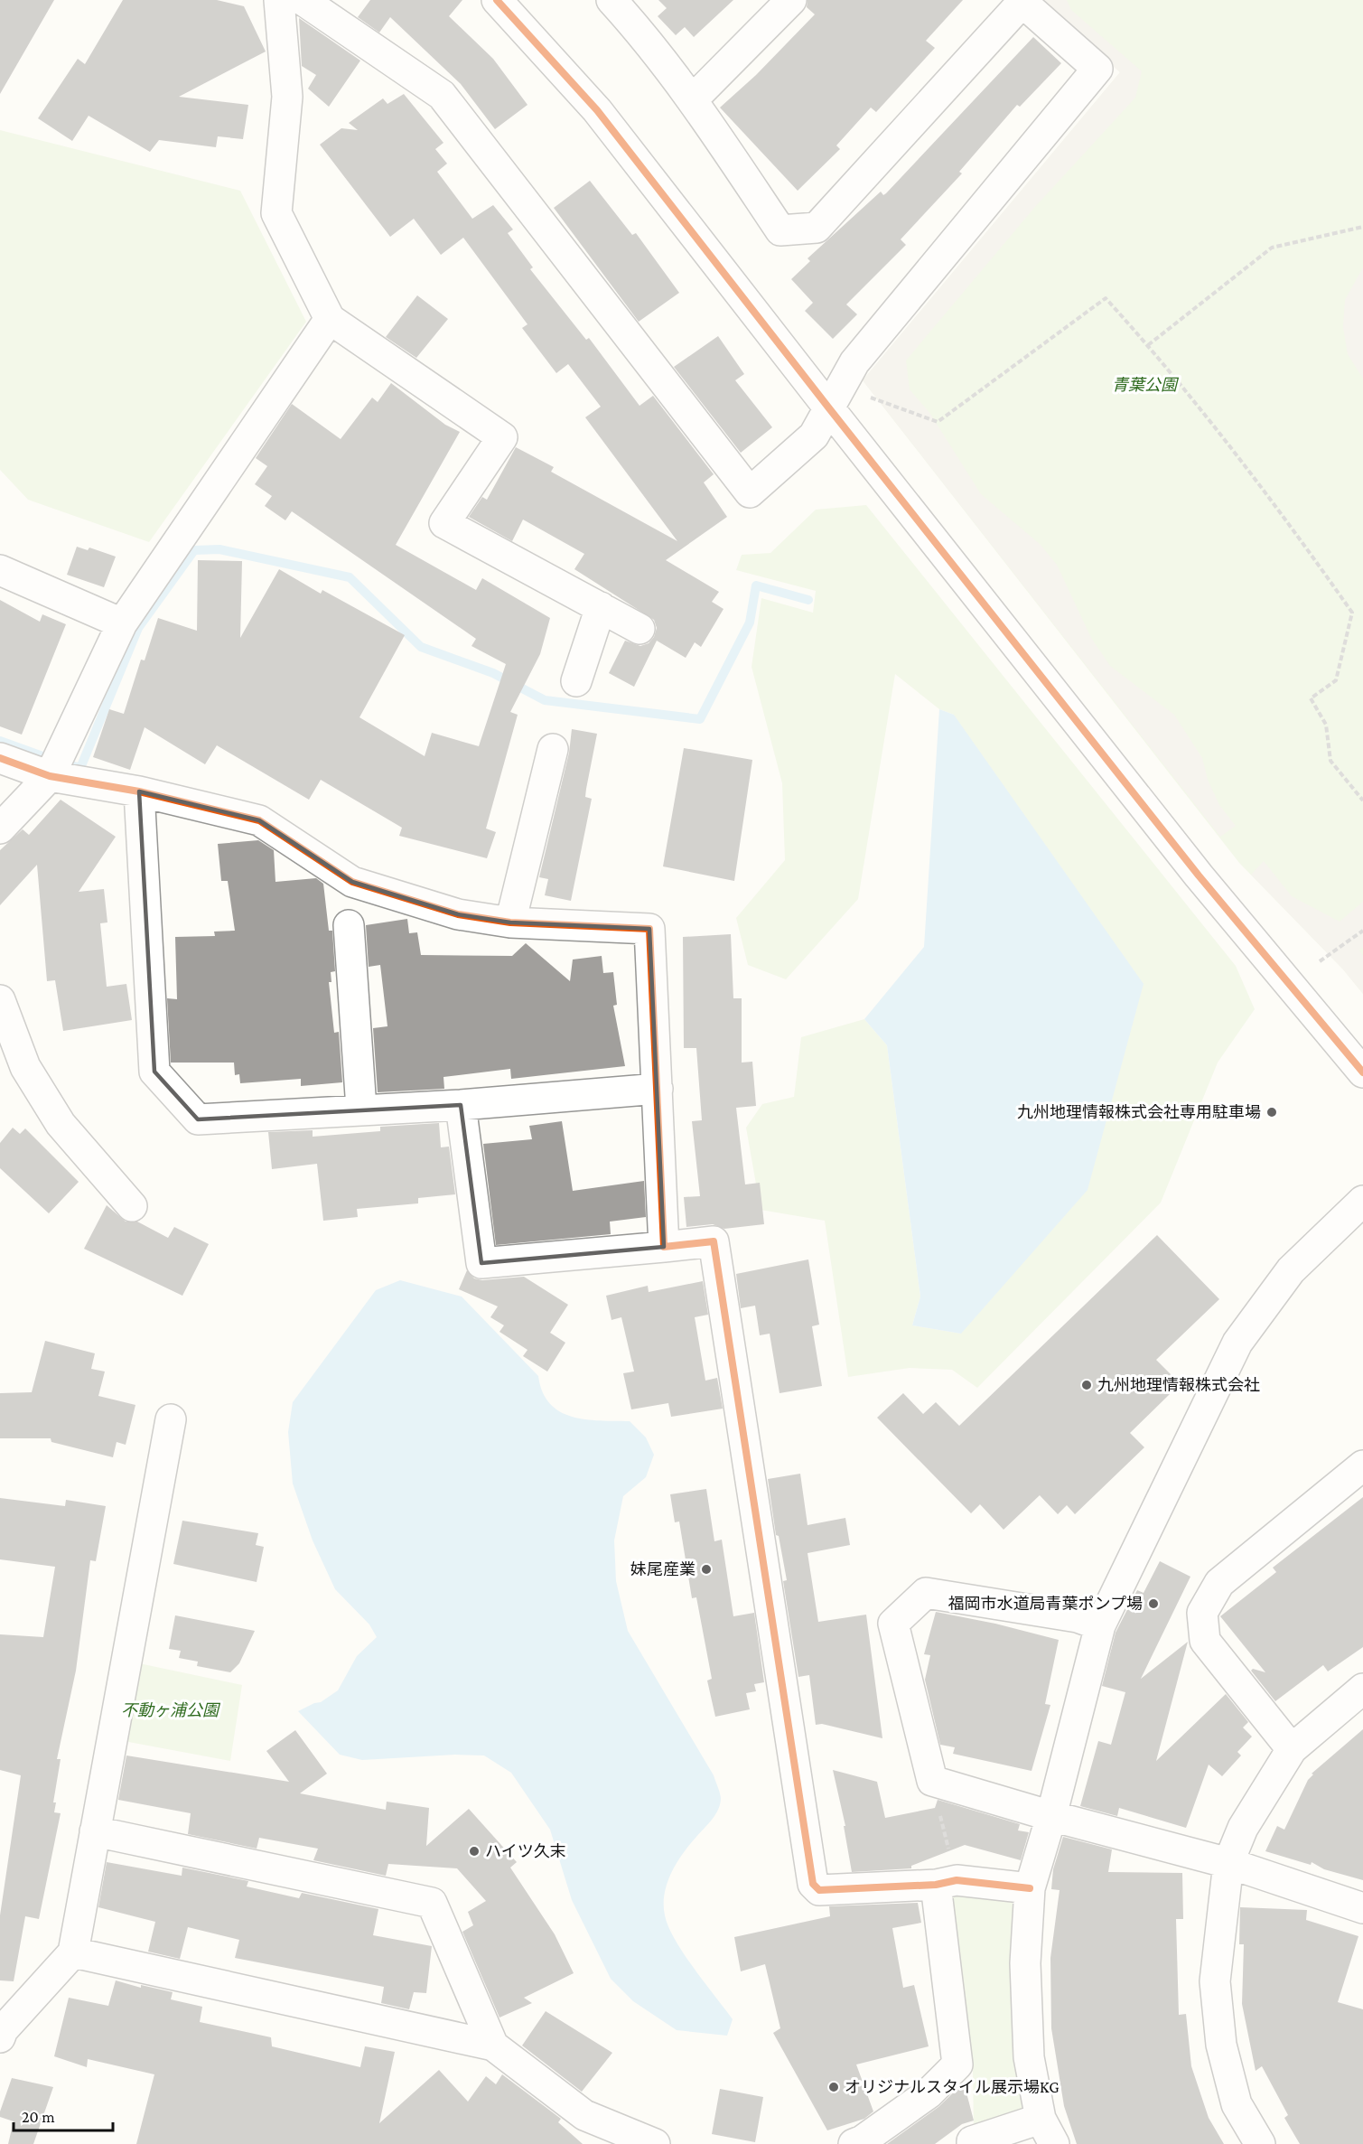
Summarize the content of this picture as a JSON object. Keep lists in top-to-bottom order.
{
  "parks": ["青葉公園", "不動ヶ浦公園"],
  "places": [
    "九州地理情報株式会社専用駐車場",
    "九州地理情報株式会社",
    "妹尾産業",
    "福岡市水道局青葉ポンプ場",
    "ハイツ久末",
    "オリジナルスタイル展示場KG"
  ],
  "scale_bar": "20 m"
}
